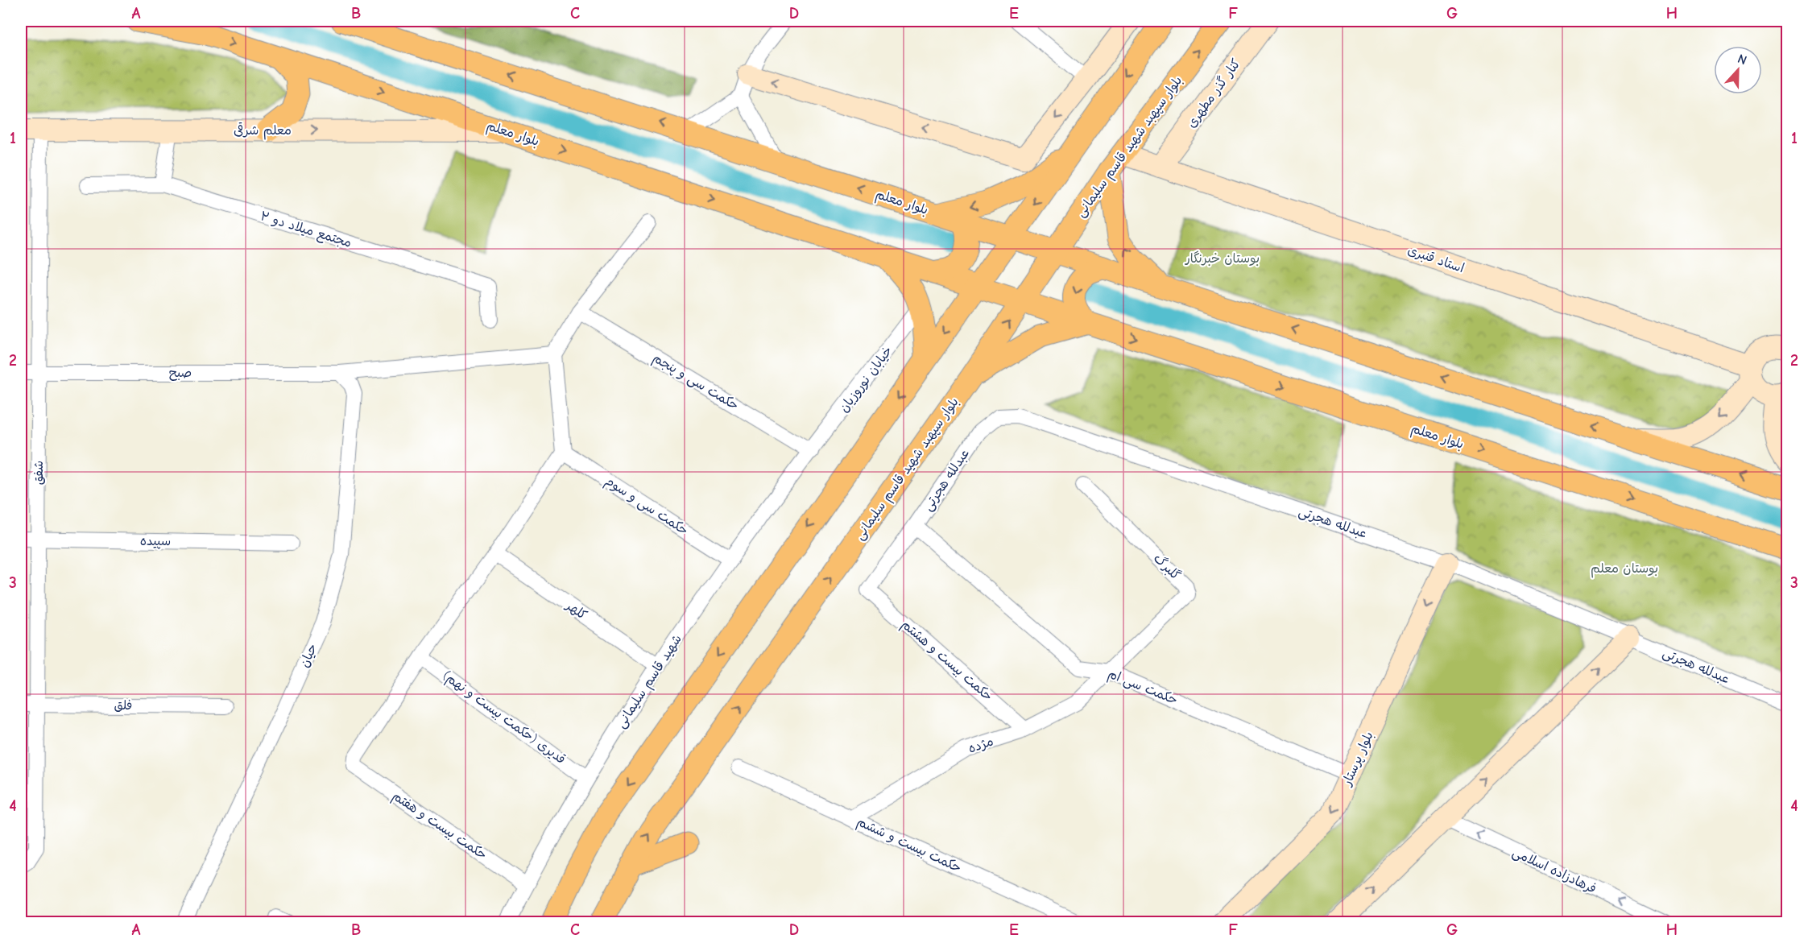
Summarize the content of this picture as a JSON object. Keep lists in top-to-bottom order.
{
  "streets": {
    "main road": ["بلوار معلم", "بلوار سپهبد شهید قاسم سلیمانی"],
    "street": [
      "کنار گذر مطهری",
      "معلم شرقی",
      "مجتمع میلاد دو ۲",
      "استاد قنبری",
      "صبح",
      "خیابان نوروزیان",
      "حکمت سی و پنجم",
      "شفق",
      "عبدلله هجرتی",
      "حکمت سی و سوم",
      "سپیده",
      "گلبرگ",
      "کلهر",
      "حیان",
      "حکمت بیست و هشتم",
      "شهید قاسم سلیمانی",
      "حکمت سی ام",
      "فلق",
      "قدیری (حکمت بیست و نهم)",
      "مژده",
      "بلوار پرستار",
      "حکمت بیست و هفتم",
      "حکمت بیست و ششم",
      "فرهادزاده اسلامی"
    ]
  },
  "crossings": [
    ["کنار گذر مطهری", "استاد قنبری"],
    ["معلم شرقی", "بلوار معلم"],
    ["معلم شرقی", "شفق"],
    ["بلوار معلم", "بلوار سپهبد شهید قاسم سلیمانی"],
    ["بلوار سپهبد شهید قاسم سلیمانی", "استاد قنبری"],
    ["صبح", "شفق"],
    ["صبح", "حیان"],
    ["خیابان نوروزیان", "حکمت سی و پنجم"],
    ["خیابان نوروزیان", "شهید قاسم سلیمانی"],
    ["حکمت سی و پنجم", "شهید قاسم سلیمانی"],
    ["شفق", "سپیده"],
    ["شفق", "فلق"],
    ["عبدلله هجرتی", "حکمت بیست و هشتم"],
    ["عبدلله هجرتی", "حکمت سی ام"],
    ["عبدلله هجرتی", "بلوار پرستار"],
    ["حکمت سی و سوم", "شهید قاسم سلیمانی"],
    ["گلبرگ", "حکمت سی ام"],
    ["گلبرگ", "مژده"],
    ["کلهر", "شهید قاسم سلیمانی"],
    ["حکمت بیست و هشتم", "مژده"],
    ["شهید قاسم سلیمانی", "قدیری (حکمت بیست و نهم)"],
    ["شهید قاسم سلیمانی", "حکمت بیست و هفتم"],
    ["حکمت سی ام", "مژده"],
    ["حکمت سی ام", "بلوار پرستار"],
    ["قدیری (حکمت بیست و نهم)", "حکمت بیست و هفتم"],
    ["مژده", "حکمت بیست و ششم"]
  ],
  "one_way": ["معلم شرقی", "فرهادزاده اسلامی"],
  "parks": ["بوستان خبرنگار", "بوستان معلم"],
  "north": "top",
  "grid": {
    "columns": [
      "A",
      "B",
      "C",
      "D",
      "E",
      "F",
      "G",
      "H"
    ],
    "rows": [
      "1",
      "2",
      "3",
      "4"
    ]
  }
}
